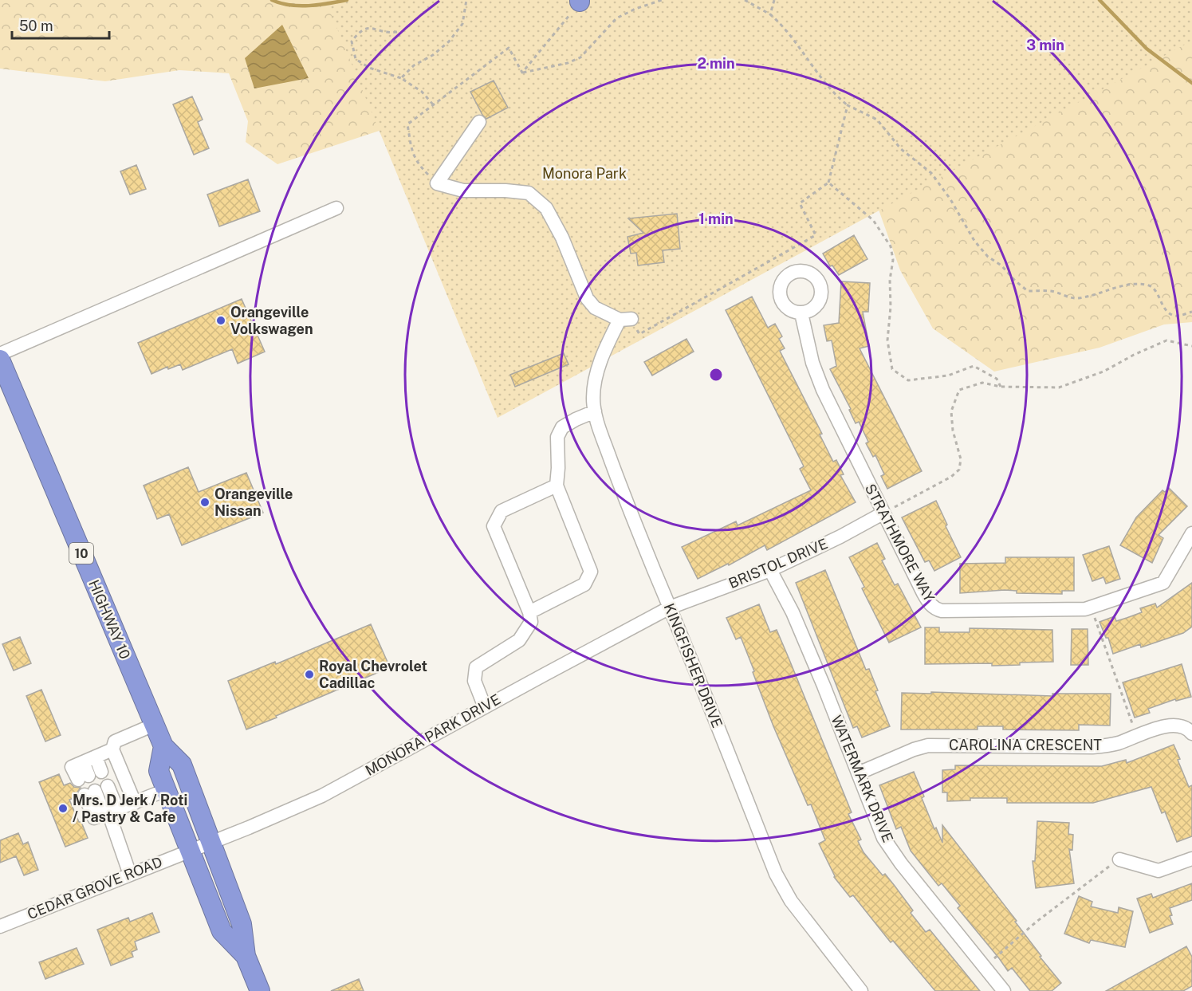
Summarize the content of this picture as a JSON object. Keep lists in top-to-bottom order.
{
  "streets": {
    "highway": ["10", "HIGHWAY 10"],
    "street": [
      "STRATHMORE WAY",
      "BRISTOL DRIVE",
      "KINGFISHER DRIVE",
      "MONORA PARK DRIVE",
      "CAROLINA CRESCENT",
      "WATERMARK DRIVE",
      "CEDAR GROVE ROAD"
    ]
  },
  "crossings": [
    ["STRATHMORE WAY", "BRISTOL DRIVE"],
    ["BRISTOL DRIVE", "KINGFISHER DRIVE"],
    ["BRISTOL DRIVE", "MONORA PARK DRIVE"],
    ["BRISTOL DRIVE", "WATERMARK DRIVE"],
    ["HIGHWAY 10", "MONORA PARK DRIVE"],
    ["HIGHWAY 10", "CEDAR GROVE ROAD"],
    ["KINGFISHER DRIVE", "MONORA PARK DRIVE"],
    ["MONORA PARK DRIVE", "CEDAR GROVE ROAD"],
    ["CAROLINA CRESCENT", "WATERMARK DRIVE"]
  ],
  "parks": ["Monora Park"],
  "places": [
    "Orangeville Volkswagen",
    "Orangeville Nissan",
    "Royal Chevrolet Cadillac",
    "Mrs. D Jerk / Roti / Pastry & Cafe"
  ],
  "scale_bar": "50 m",
  "rings": ["3 min", "2 min", "1 min"]
}
